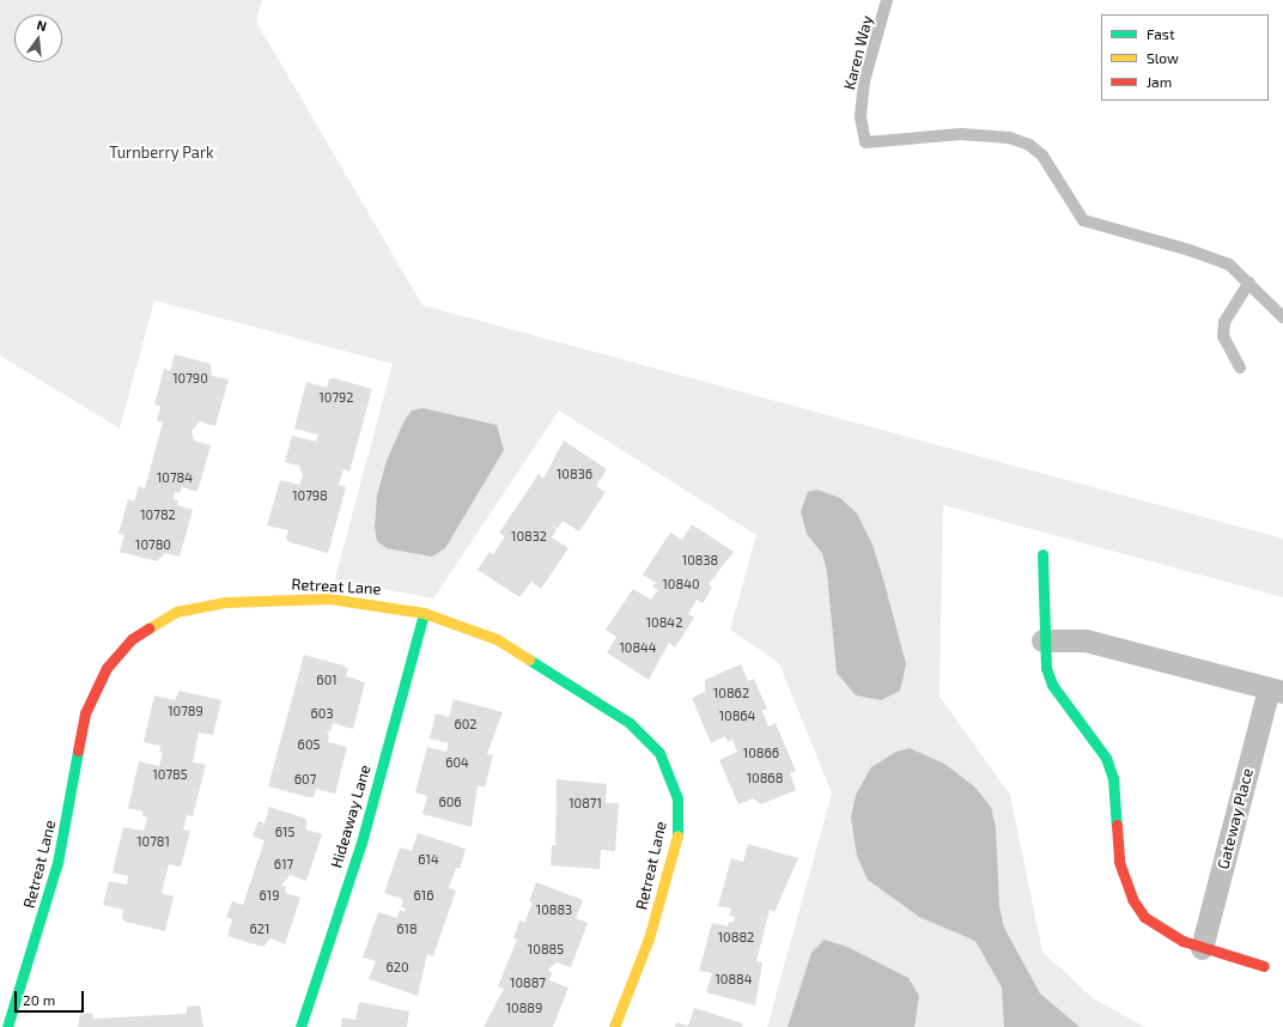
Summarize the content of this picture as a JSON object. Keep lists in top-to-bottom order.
{
  "streets": {
    "street": ["Retreat Lane", "Hideaway Lane", "Gateway Place"],
    "lane": ["Karen Way"]
  },
  "crossings": [
    ["Retreat Lane", "Hideaway Lane"]
  ],
  "parks": ["Turnberry Park"],
  "house_numbers": [
    "10790",
    "10792",
    "10836",
    "10784",
    "10798",
    "10782",
    "10832",
    "10780",
    "10838",
    "10840",
    "10842",
    "10844",
    "601",
    "10862",
    "10789",
    "603",
    "10864",
    "602",
    "605",
    "10866",
    "604",
    "10785",
    "10868",
    "607",
    "606",
    "10871",
    "615",
    "10781",
    "614",
    "617",
    "619",
    "616",
    "10883",
    "621",
    "618",
    "10882",
    "10885",
    "620",
    "10884",
    "10887",
    "10889"
  ],
  "legend": ["Fast", "Slow", "Jam"],
  "scale_bar": "20 m",
  "north": "top"
}
